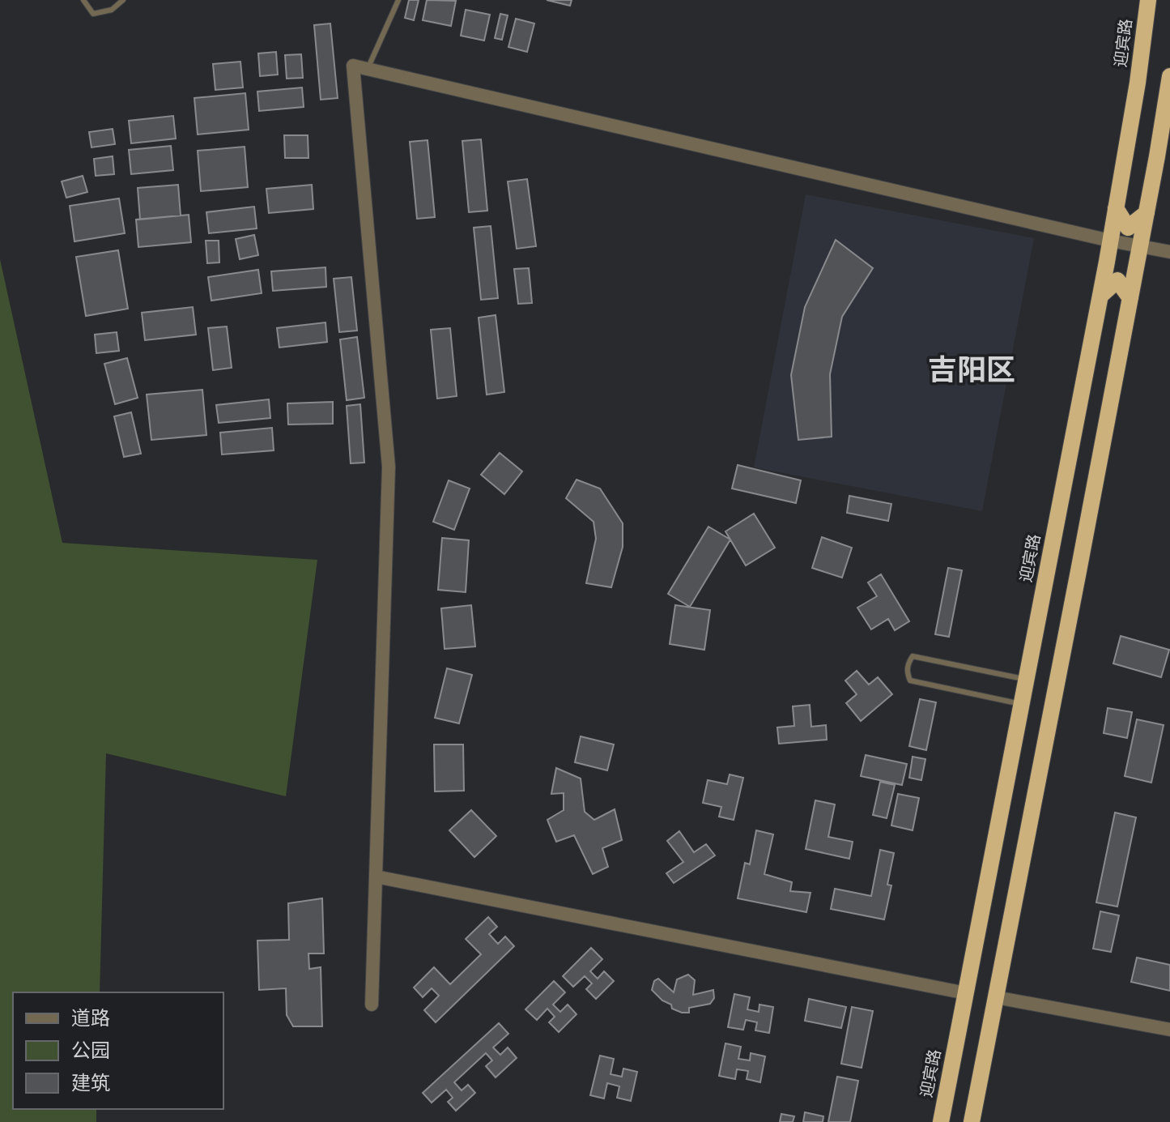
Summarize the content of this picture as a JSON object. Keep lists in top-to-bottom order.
{
  "streets": {
    "highway": ["迎宾路"]
  },
  "districts": ["吉阳区"],
  "legend": ["道路", "公园", "建筑"]
}
